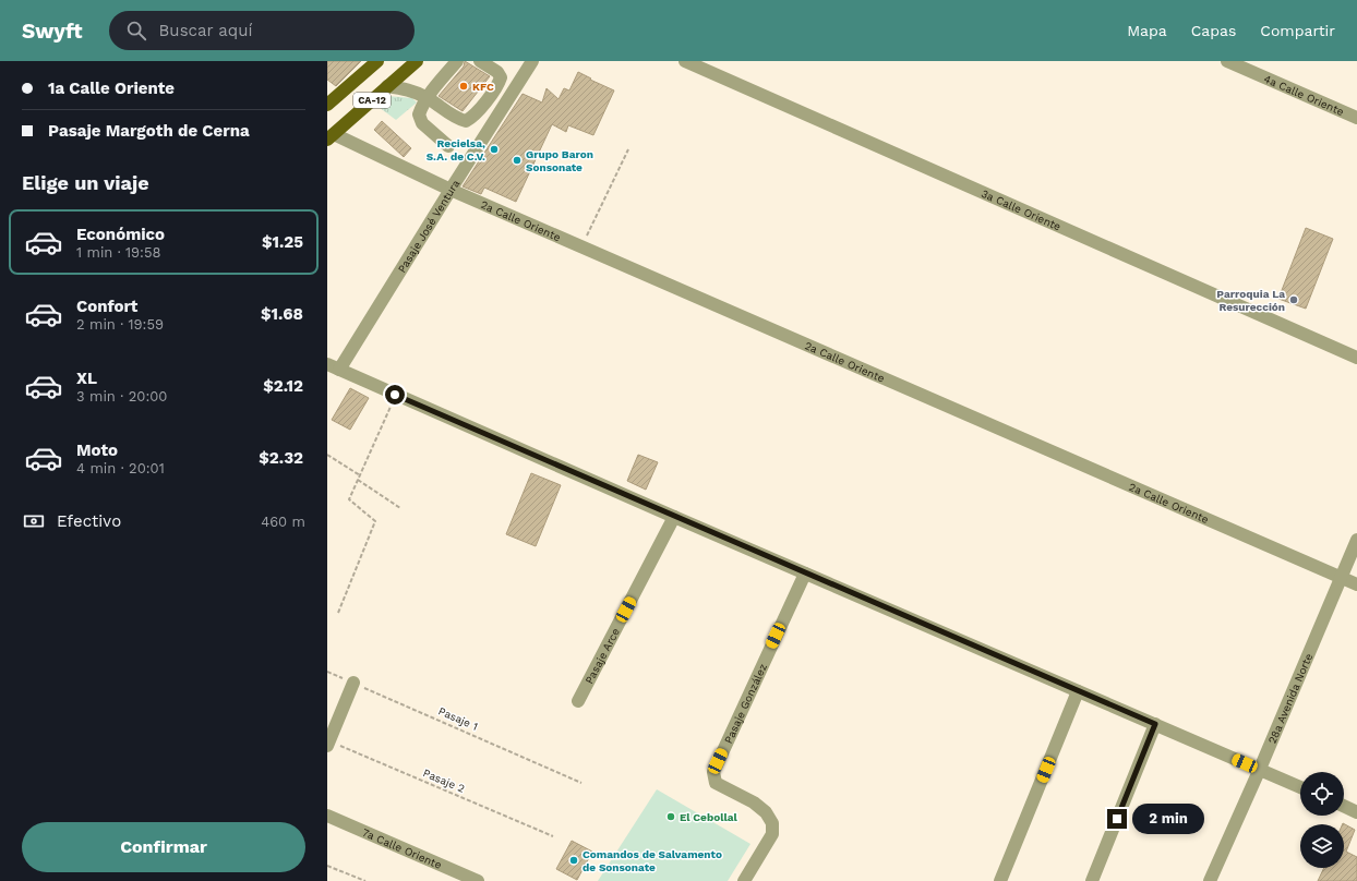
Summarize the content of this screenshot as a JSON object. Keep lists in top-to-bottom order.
{
  "streets": {
    "main road": ["CA-12"],
    "street": [
      "4a Calle Oriente",
      "3a Calle Oriente",
      "2a Calle Oriente",
      "Pasaje José Ventura",
      "Pasaje Arce",
      "28a Avenida Norte",
      "Pasaje González",
      "7a Calle Oriente"
    ],
    "path": ["Pasaje 1", "Pasaje 2"]
  },
  "crossings": [
    ["CA-12", "2a Calle Oriente"],
    ["2a Calle Oriente", "Pasaje José Ventura"],
    ["2a Calle Oriente", "28a Avenida Norte"]
  ],
  "places": [
    "KFC",
    "Recielsa, S.A. de C.V.",
    "Grupo Baron Sonsonate",
    "Parroquia La Resurección",
    "El Cebollal",
    "Comandos de Salvamento de Sonsonate"
  ],
  "page": {
    "header": "Swyft",
    "search": "Buscar aquí",
    "nav": ["Mapa", "Capas", "Compartir"],
    "banner": ["1a Calle Oriente", "Pasaje Margoth de Cerna"],
    "heading": "Elige un viaje",
    "list": [
      {
        "name": "Económico",
        "note": "1 min · 19:58",
        "value": "$1.25"
      },
      {
        "name": "Confort",
        "note": "2 min · 19:59",
        "value": "$1.68"
      },
      {
        "name": "XL",
        "note": "3 min · 20:00",
        "value": "$2.12"
      },
      {
        "name": "Moto",
        "note": "4 min · 20:01",
        "value": "$2.32"
      }
    ],
    "pay": ["Efectivo", "460 m"],
    "bubble": "2 min",
    "buttons": "Confirmar"
  }
}
